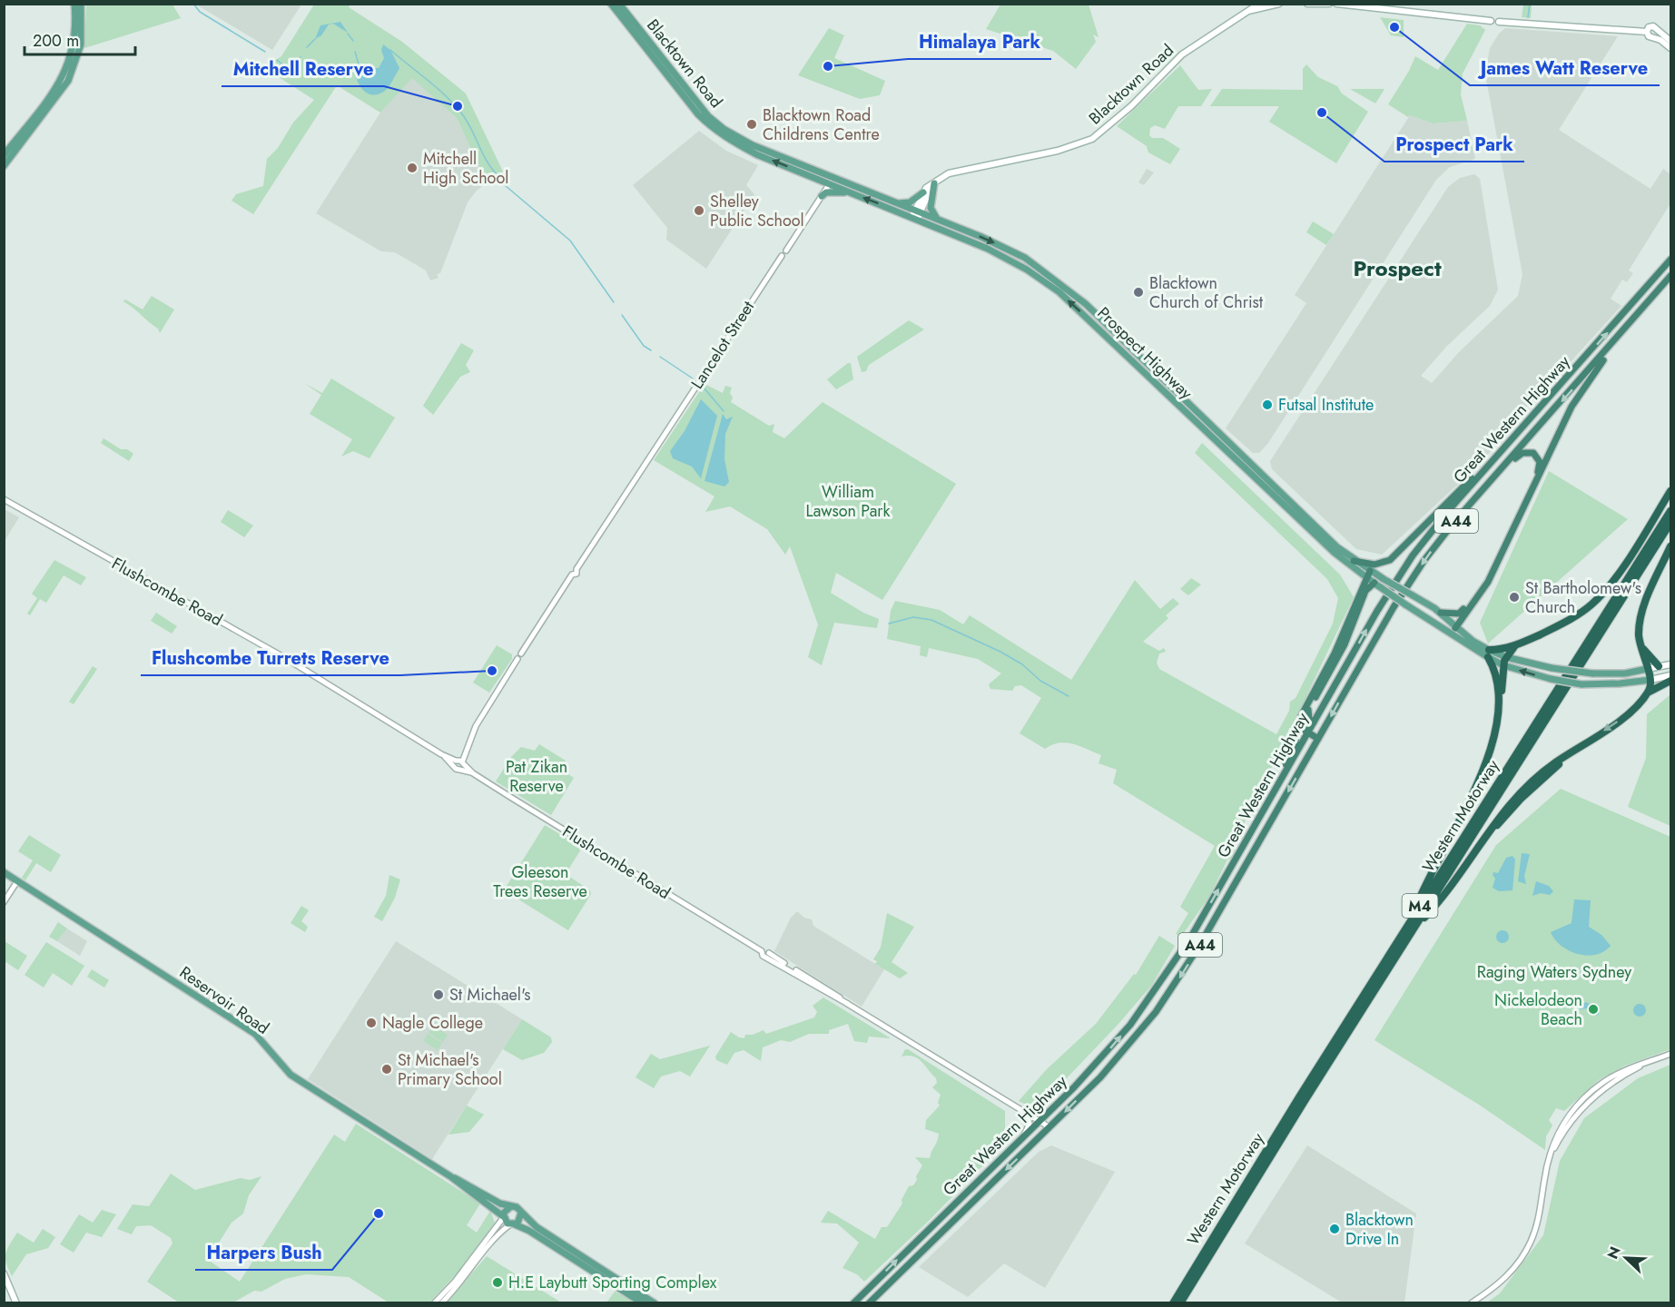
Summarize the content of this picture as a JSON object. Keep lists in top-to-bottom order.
{
  "streets": {
    "highway": [
      "Great Western Highway",
      "A44",
      "Western Motorway",
      "M4"
    ],
    "main road": ["Blacktown Road", "Prospect Highway", "Reservoir Road"],
    "street": ["Lancelot Street", "Flushcombe Road"]
  },
  "crossings": [
    ["Blacktown Road", "Prospect Highway"],
    ["Lancelot Street", "Flushcombe Road"]
  ],
  "districts": ["Prospect"],
  "parks": [
    "William Lawson Park",
    "Pat Zikan Reserve",
    "Gleeson Trees Reserve",
    "Raging Waters Sydney"
  ],
  "places": [
    "James Watt Reserve",
    "Himalaya Park",
    "Mitchell Reserve",
    "Prospect Park",
    "Blacktown Road Childrens Centre",
    "Mitchell High School",
    "Shelley Public School",
    "Blacktown Church of Christ",
    "Futsal Institute",
    "St Bartholomew's Church",
    "Flushcombe Turrets Reserve",
    "St Michael's",
    "Nickelodeon Beach",
    "Nagle College",
    "St Michael's Primary School",
    "Harpers Bush",
    "Blacktown Drive In",
    "H.E Laybutt Sporting Complex"
  ],
  "scale_bar": "200 m",
  "north": "top left"
}
